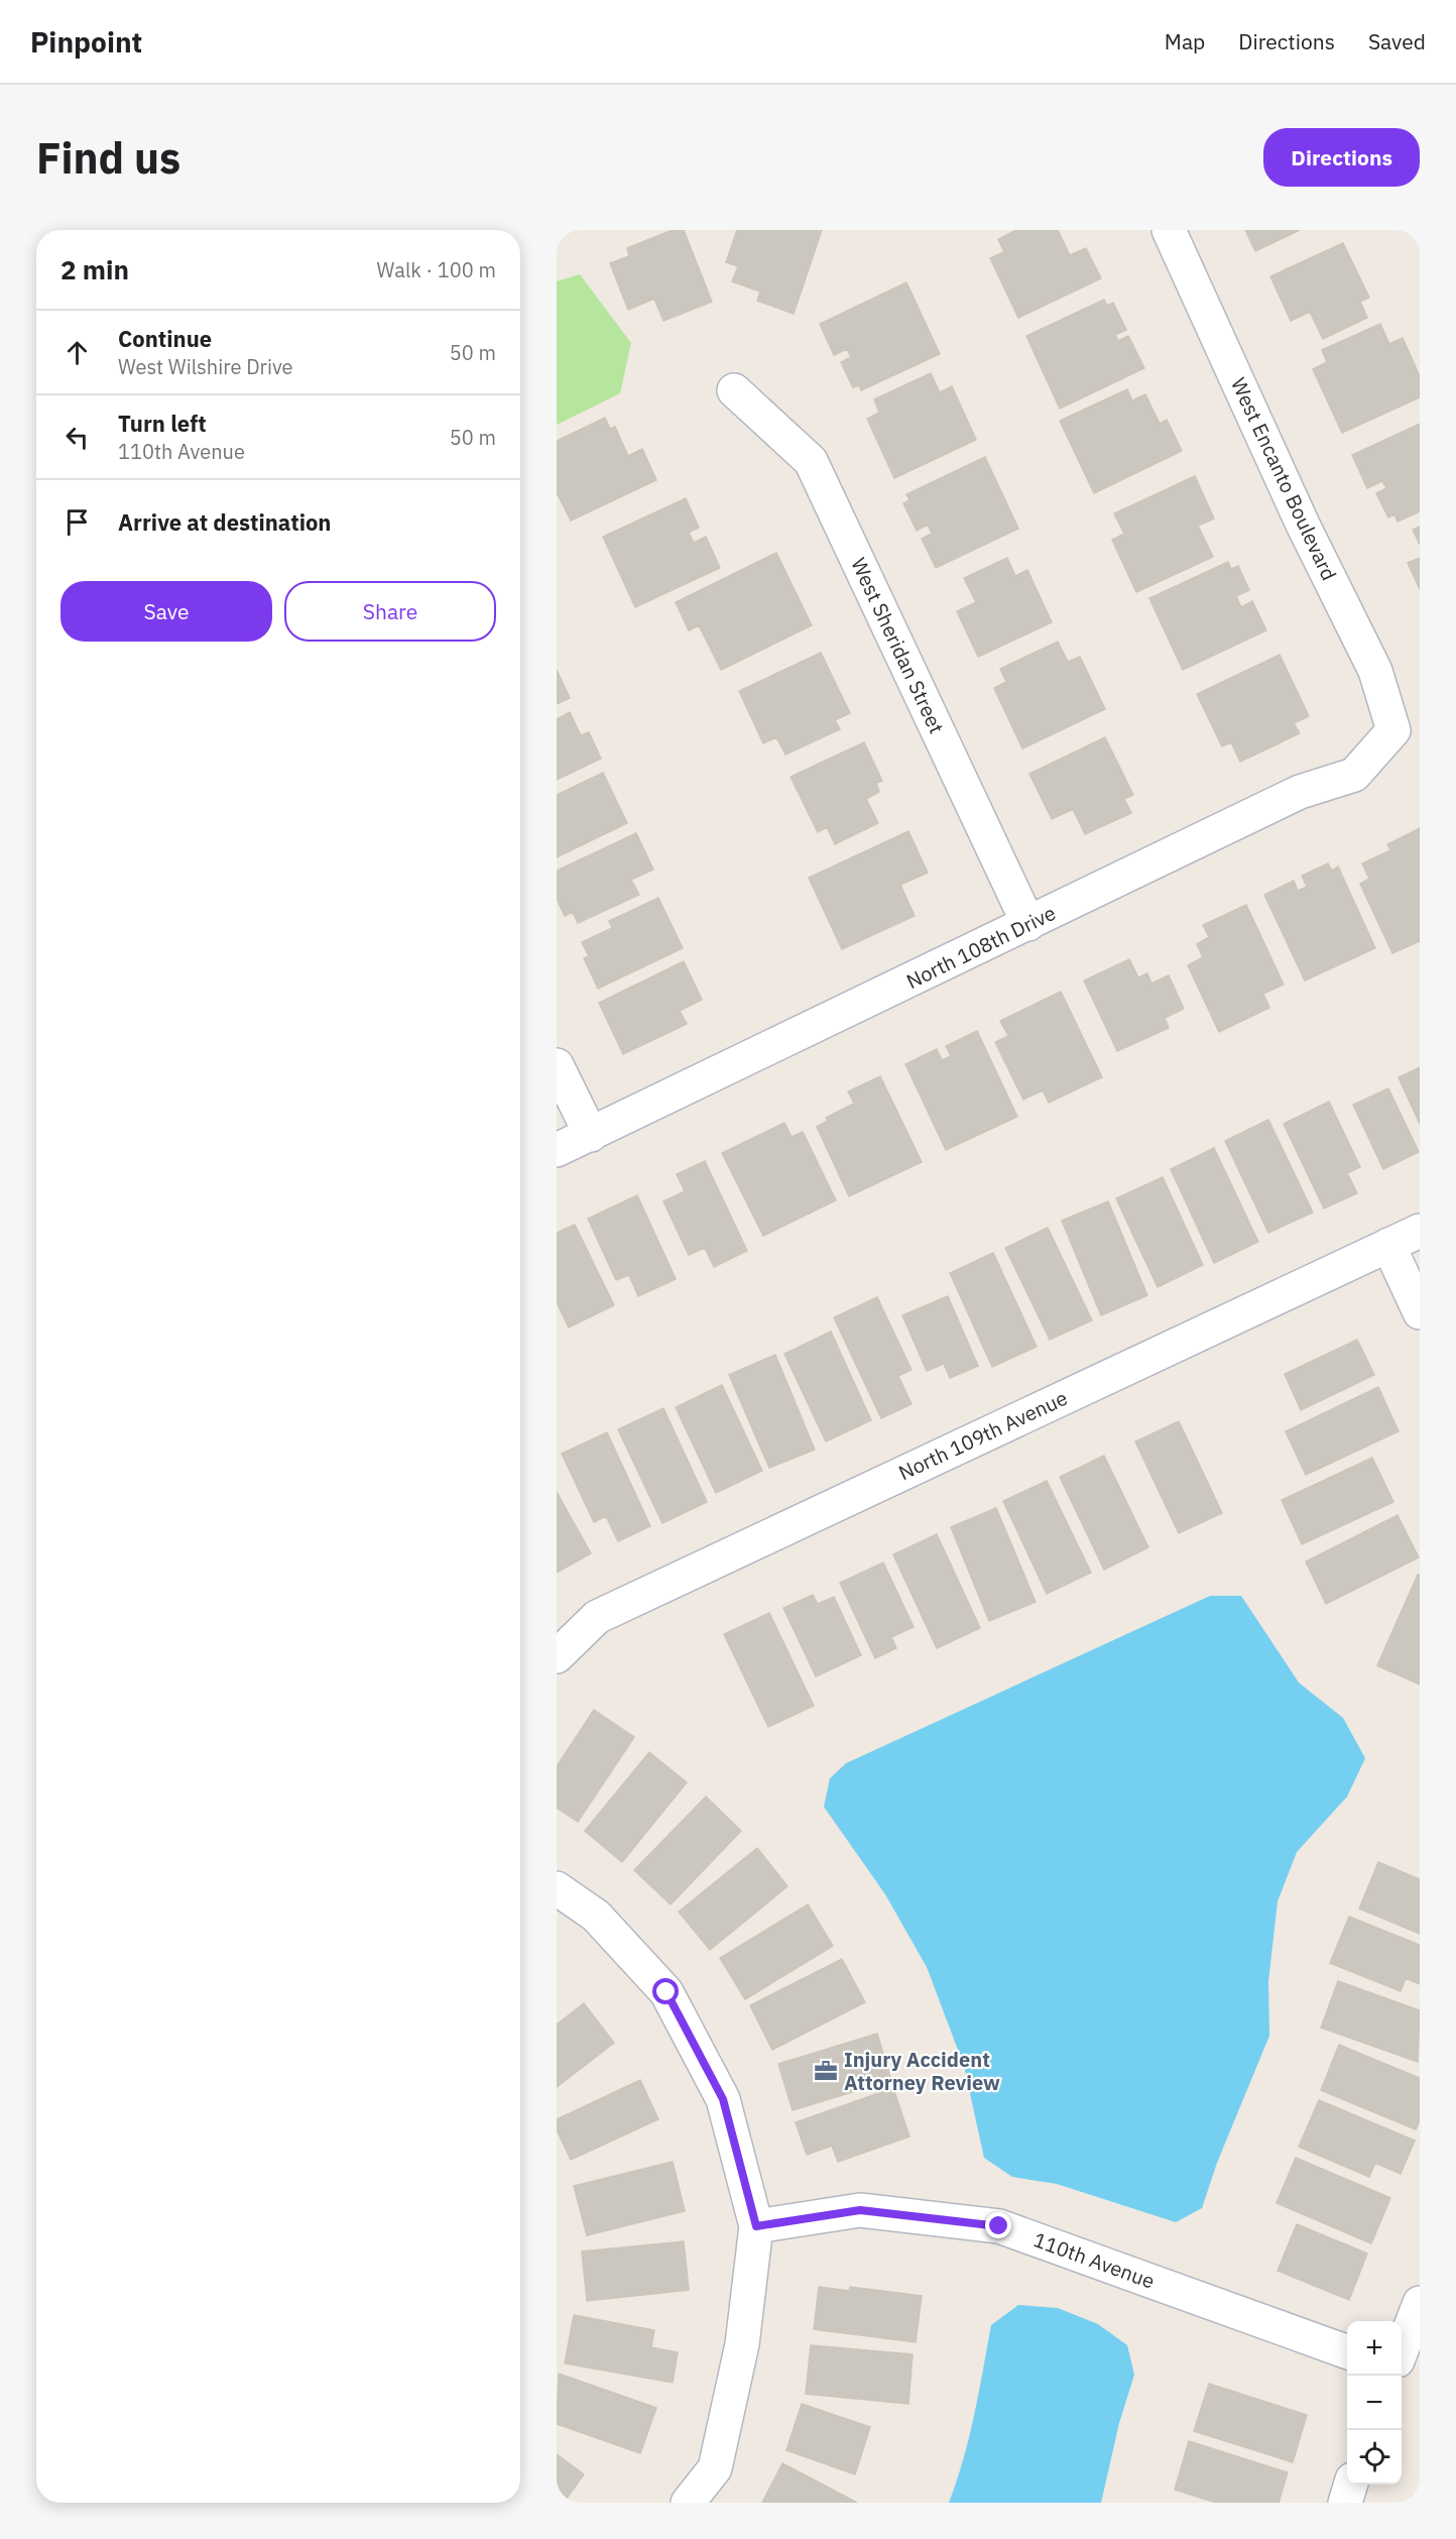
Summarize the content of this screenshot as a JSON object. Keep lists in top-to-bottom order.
{
  "streets": {
    "street": [
      "West Encanto Boulevard",
      "West Sheridan Street",
      "North 108th Drive",
      "North 109th Avenue",
      "110th Avenue"
    ]
  },
  "crossings": [
    ["West Encanto Boulevard", "North 108th Drive"],
    ["West Sheridan Street", "North 108th Drive"]
  ],
  "places": {
    "office": ["Injury Accident Attorney Review"]
  },
  "page": {
    "header": "Pinpoint",
    "nav": ["Map", "Directions", "Saved"],
    "buttons": [
      "Directions",
      ["Save", "Share"]
    ],
    "title": "Find us",
    "heading": ["2 min", "Walk · 100 m"],
    "list": [
      ["Continue", "West Wilshire Drive", "50 m"],
      ["Turn left", "110th Avenue", "50 m"],
      "Arrive at destination"
    ],
    "map_buttons": ["+", "−"]
  }
}
